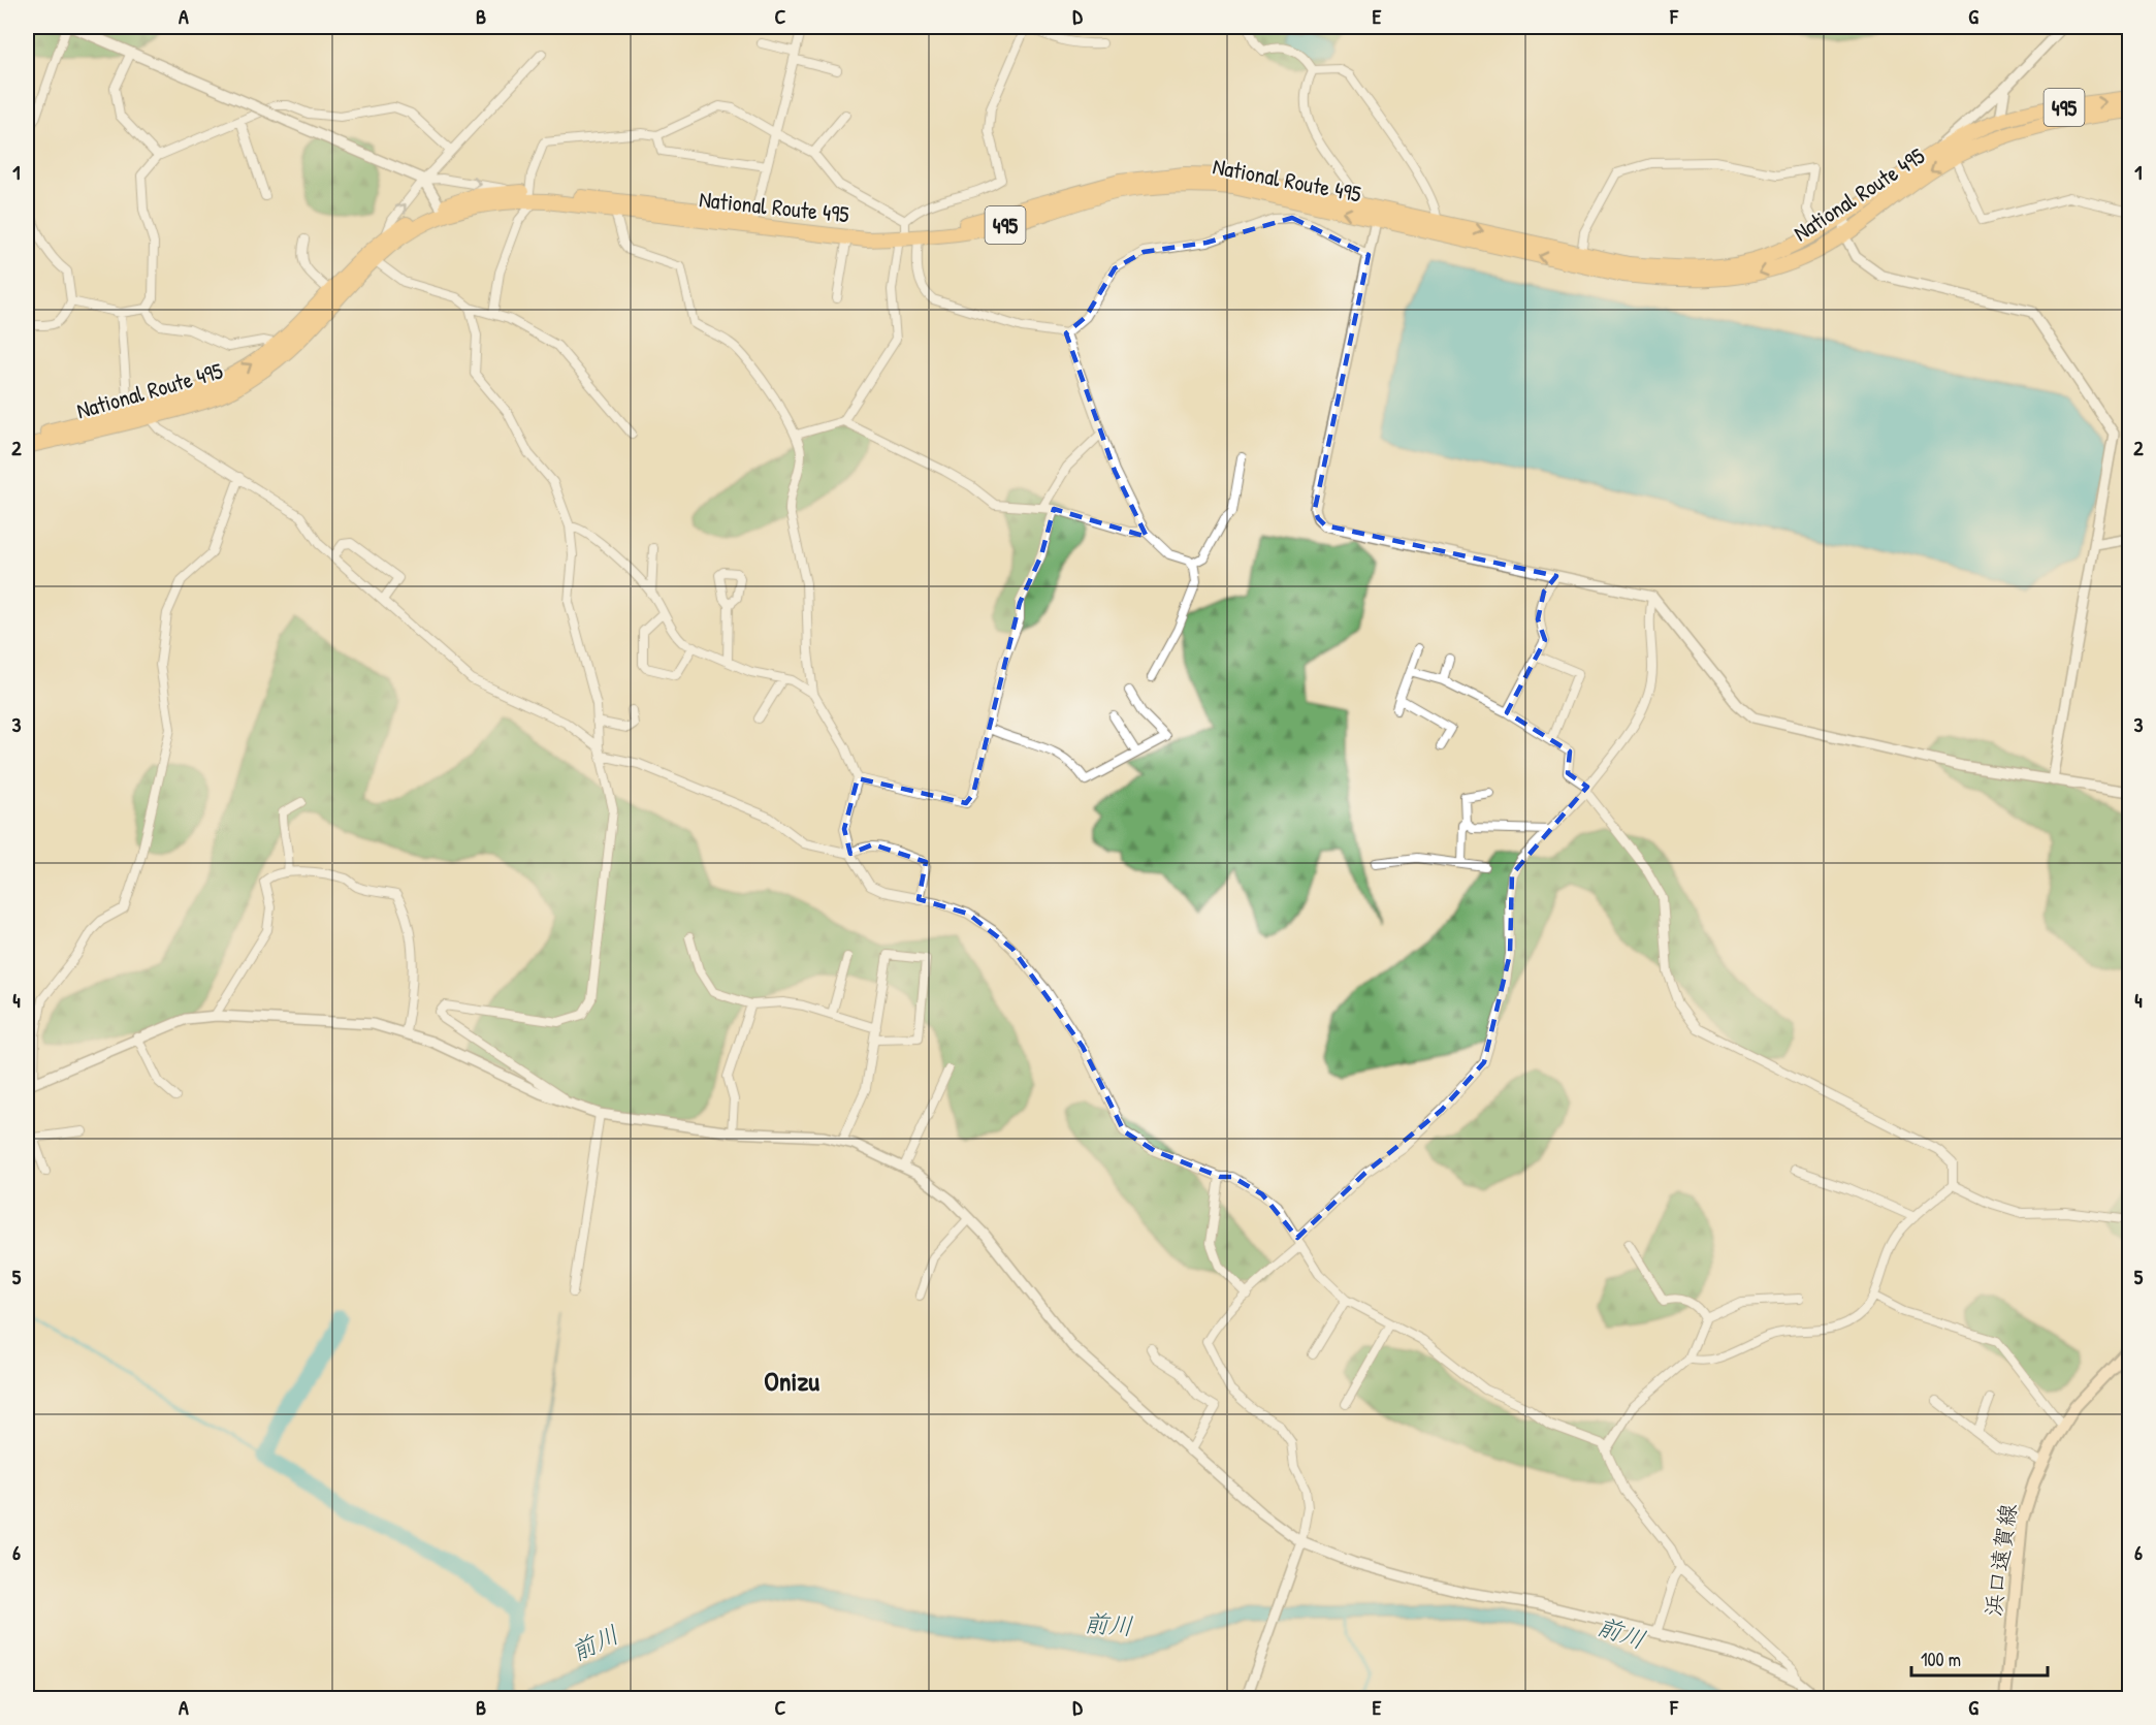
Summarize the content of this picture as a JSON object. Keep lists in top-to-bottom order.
{
  "streets": {
    "highway": ["495", "National Route 495"],
    "main road": ["浜口遠賀線"]
  },
  "districts": ["Onizu"],
  "water": ["前川"],
  "scale_bar": "100 m",
  "grid": {
    "columns": [
      "A",
      "B",
      "C",
      "D",
      "E",
      "F",
      "G"
    ],
    "rows": [
      "1",
      "2",
      "3",
      "4",
      "5",
      "6"
    ]
  }
}
